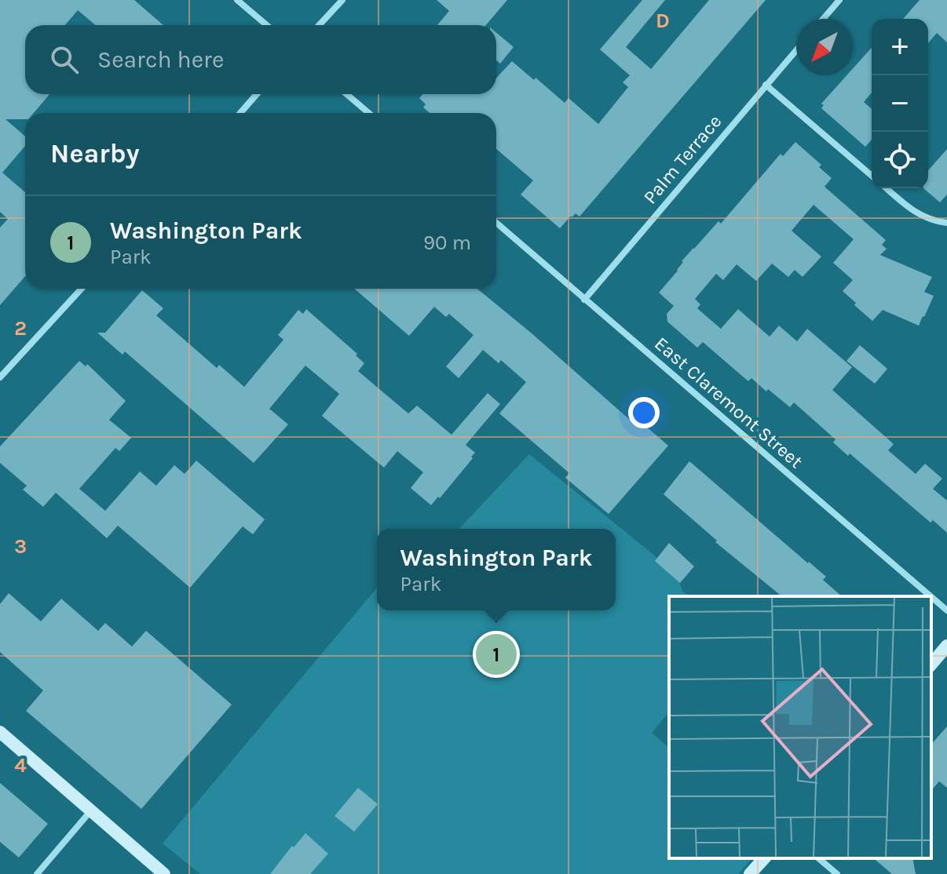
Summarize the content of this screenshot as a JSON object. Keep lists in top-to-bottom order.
{
  "streets": {
    "street": ["Palm Terrace", "East Claremont Street"]
  },
  "crossings": [
    ["Palm Terrace", "East Claremont Street"]
  ],
  "north": "bottom left",
  "page": {
    "map_buttons": ["+", "−"],
    "search": "Search here",
    "heading": "Nearby",
    "list": [
      {
        "mark": "1",
        "name": "Washington Park",
        "note": "Park",
        "value": "90 m"
      }
    ],
    "popup": ["Washington Park", "Park"],
    "pins": "1"
  },
  "grid": {
    "columns": ["D"],
    "rows": ["2", "3", "4"]
  }
}
